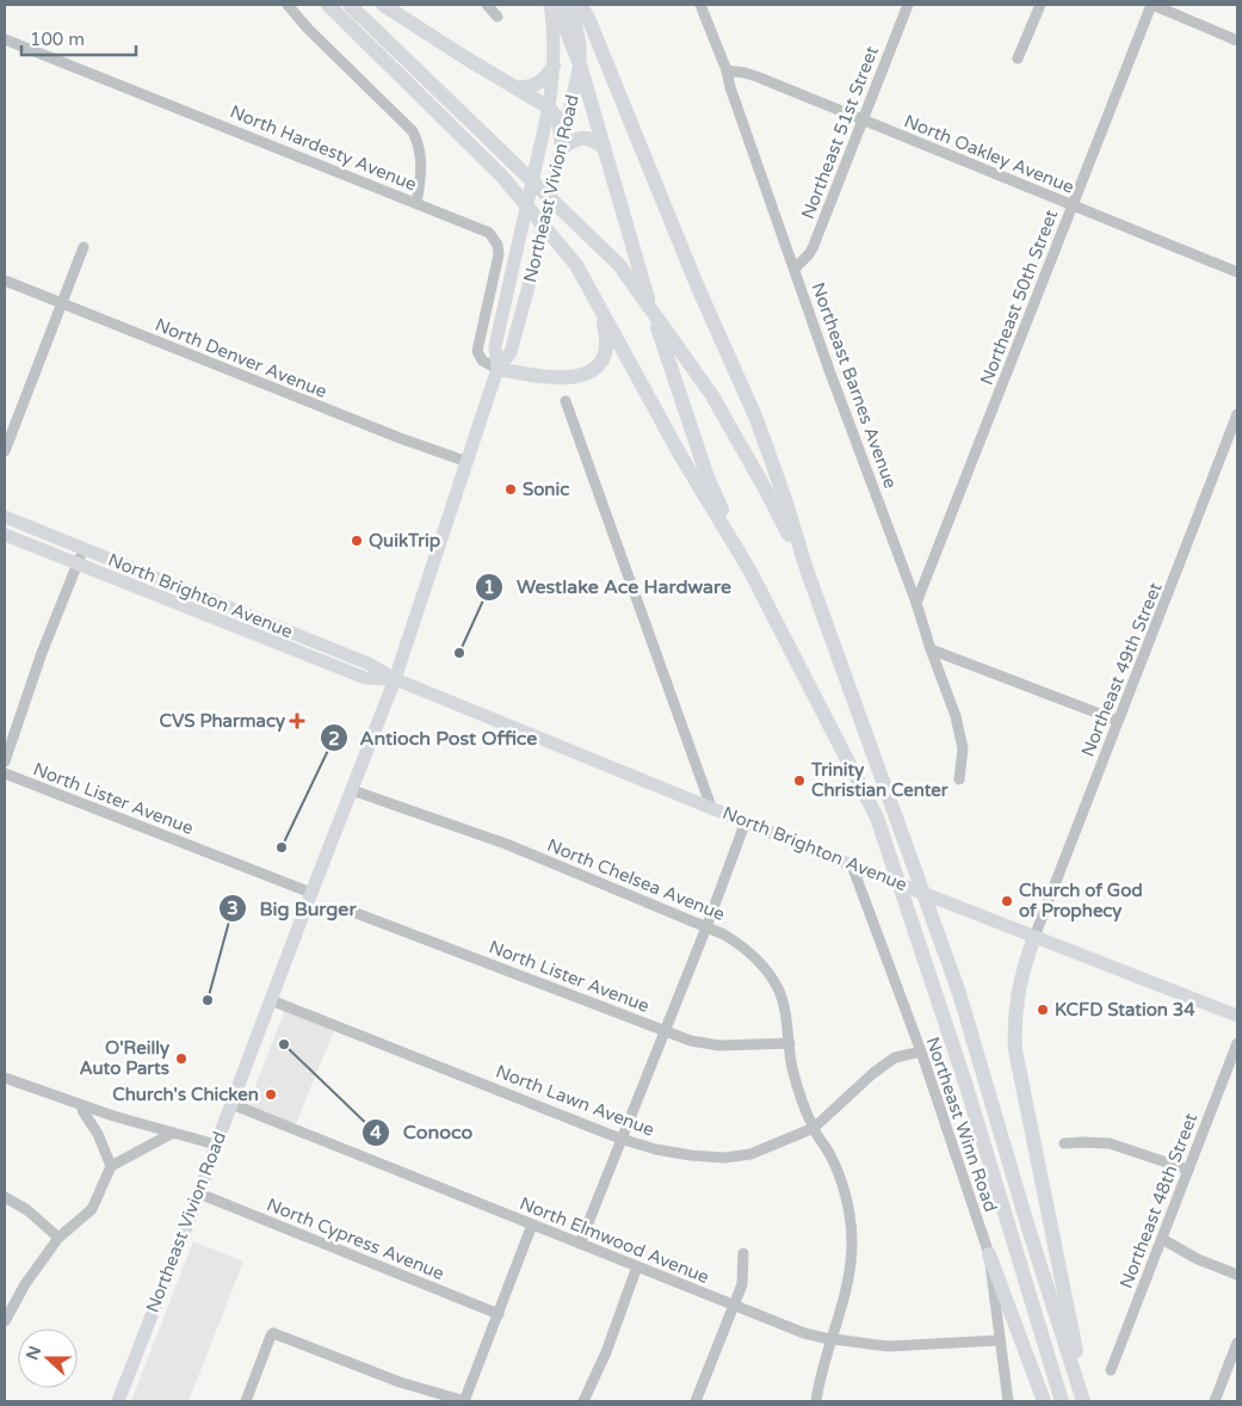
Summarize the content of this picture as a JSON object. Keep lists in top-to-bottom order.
{
  "streets": {
    "main road": ["Northeast Vivion Road", "North Brighton Avenue"],
    "street": [
      "Northeast 51st Street",
      "North Hardesty Avenue",
      "North Oakley Avenue",
      "Northeast 50th Street",
      "North Denver Avenue",
      "Northeast Barnes Avenue",
      "Northeast 49th Street",
      "North Lister Avenue",
      "North Chelsea Avenue",
      "North Lawn Avenue",
      "Northeast Winn Road",
      "Northeast 48th Street",
      "North Cypress Avenue",
      "North Elmwood Avenue"
    ]
  },
  "crossings": [
    ["Northeast 51st Street", "North Oakley Avenue"],
    ["Northeast 51st Street", "Northeast Barnes Avenue"],
    ["North Hardesty Avenue", "Northeast Vivion Road"],
    ["North Oakley Avenue", "Northeast 50th Street"],
    ["North Oakley Avenue", "Northeast Barnes Avenue"],
    ["Northeast Vivion Road", "North Denver Avenue"],
    ["Northeast Vivion Road", "North Brighton Avenue"],
    ["Northeast Vivion Road", "North Lister Avenue"],
    ["Northeast Vivion Road", "North Chelsea Avenue"],
    ["Northeast Vivion Road", "North Lawn Avenue"],
    ["Northeast Vivion Road", "North Cypress Avenue"],
    ["Northeast Vivion Road", "North Elmwood Avenue"],
    ["Northeast 50th Street", "Northeast Barnes Avenue"],
    ["North Brighton Avenue", "Northeast 49th Street"],
    ["North Brighton Avenue", "Northeast Winn Road"],
    ["North Lister Avenue", "North Chelsea Avenue"],
    ["North Chelsea Avenue", "North Lawn Avenue"],
    ["North Chelsea Avenue", "North Elmwood Avenue"],
    ["North Lawn Avenue", "Northeast Winn Road"],
    ["Northeast Winn Road", "North Elmwood Avenue"]
  ],
  "places": {
    "other": [
      "Sonic",
      "QuikTrip",
      "Westlake Ace Hardware",
      "Trinity Christian Center",
      "Antioch Post Office",
      "Church of God of Prophecy",
      "Big Burger",
      "KCFD Station 34",
      "Conoco",
      "O'Reilly Auto Parts",
      "Church's Chicken"
    ],
    "health": ["CVS Pharmacy"]
  },
  "scale_bar": "100 m",
  "north": "left"
}
